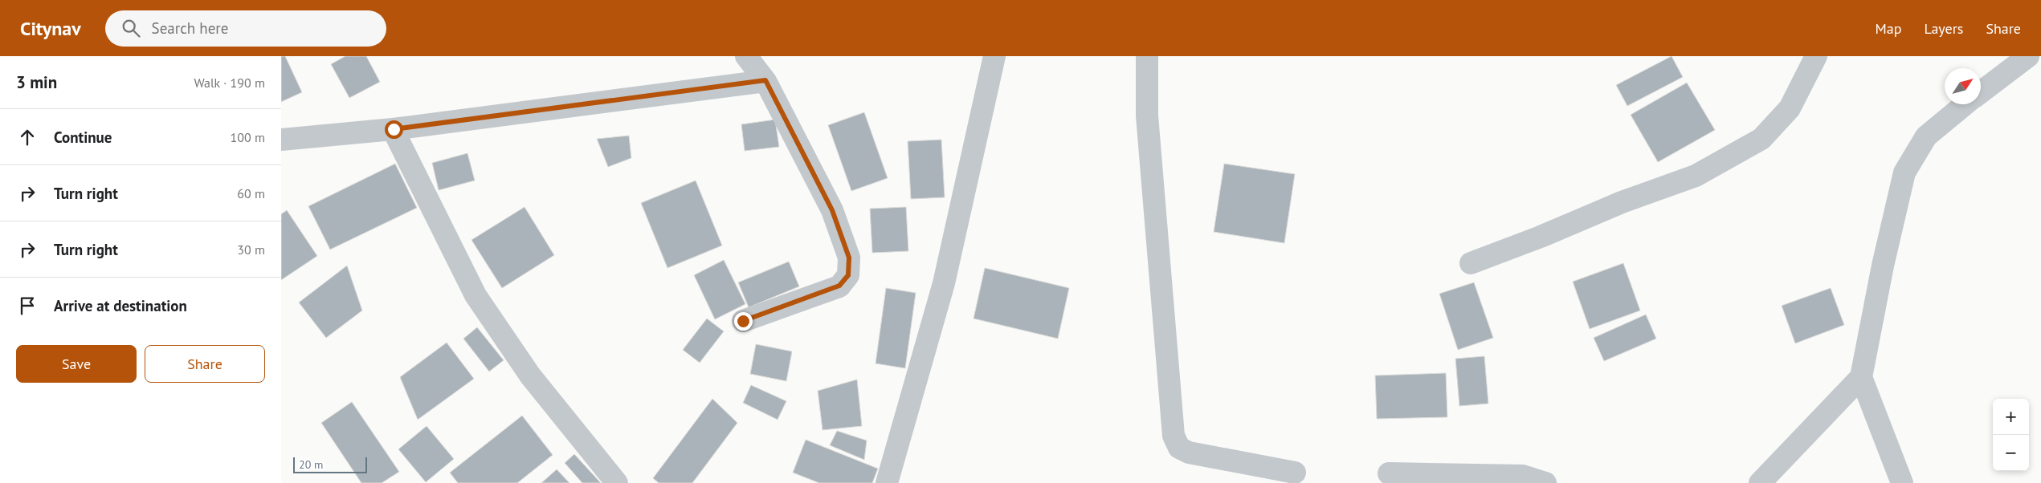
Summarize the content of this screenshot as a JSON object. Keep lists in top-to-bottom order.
{
  "scale_bar": "20 m",
  "north": "top right",
  "page": {
    "header": "Citynav",
    "search": "Search here",
    "nav": ["Map", "Layers", "Share"],
    "heading": ["3 min", "Walk · 190 m"],
    "list": [
      ["Continue", "100 m"],
      ["Turn right", "60 m"],
      ["Turn right", "30 m"],
      "Arrive at destination"
    ],
    "buttons": ["Save", "Share"],
    "map_buttons": ["+", "−"],
    "scale": "20 m"
  }
}
